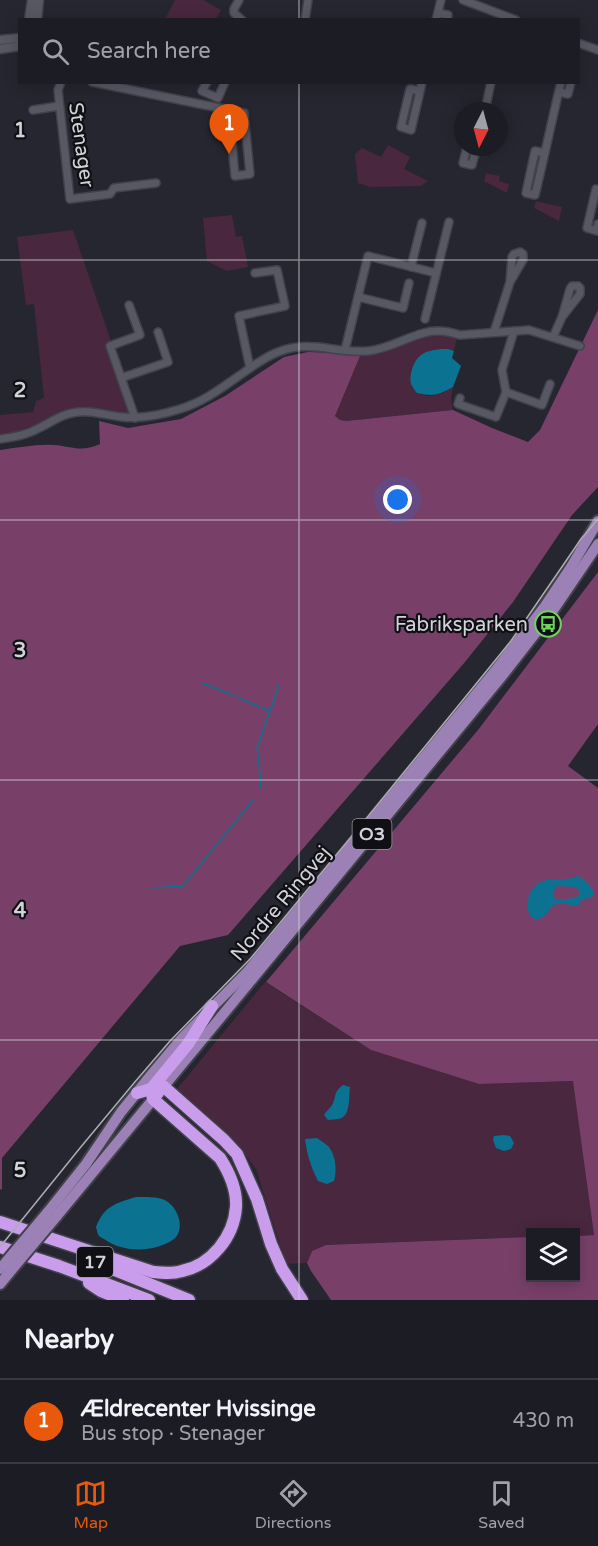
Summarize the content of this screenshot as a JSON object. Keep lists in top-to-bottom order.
{
  "streets": {
    "highway": ["17"],
    "main road": ["O3", "Nordre Ringvej"],
    "street": ["Stenager"]
  },
  "places": {
    "bus stop": ["Fabriksparken"]
  },
  "north": "bottom",
  "page": {
    "search": "Search here",
    "pins": "1",
    "heading": "Nearby",
    "list": [
      {
        "mark": "1",
        "name": "Ældrecenter Hvissinge",
        "note": "Bus stop · Stenager",
        "value": "430 m"
      }
    ],
    "nav": ["Map", "Directions", "Saved"]
  },
  "grid": {
    "rows": [
      "1",
      "2",
      "3",
      "4",
      "5"
    ]
  }
}
